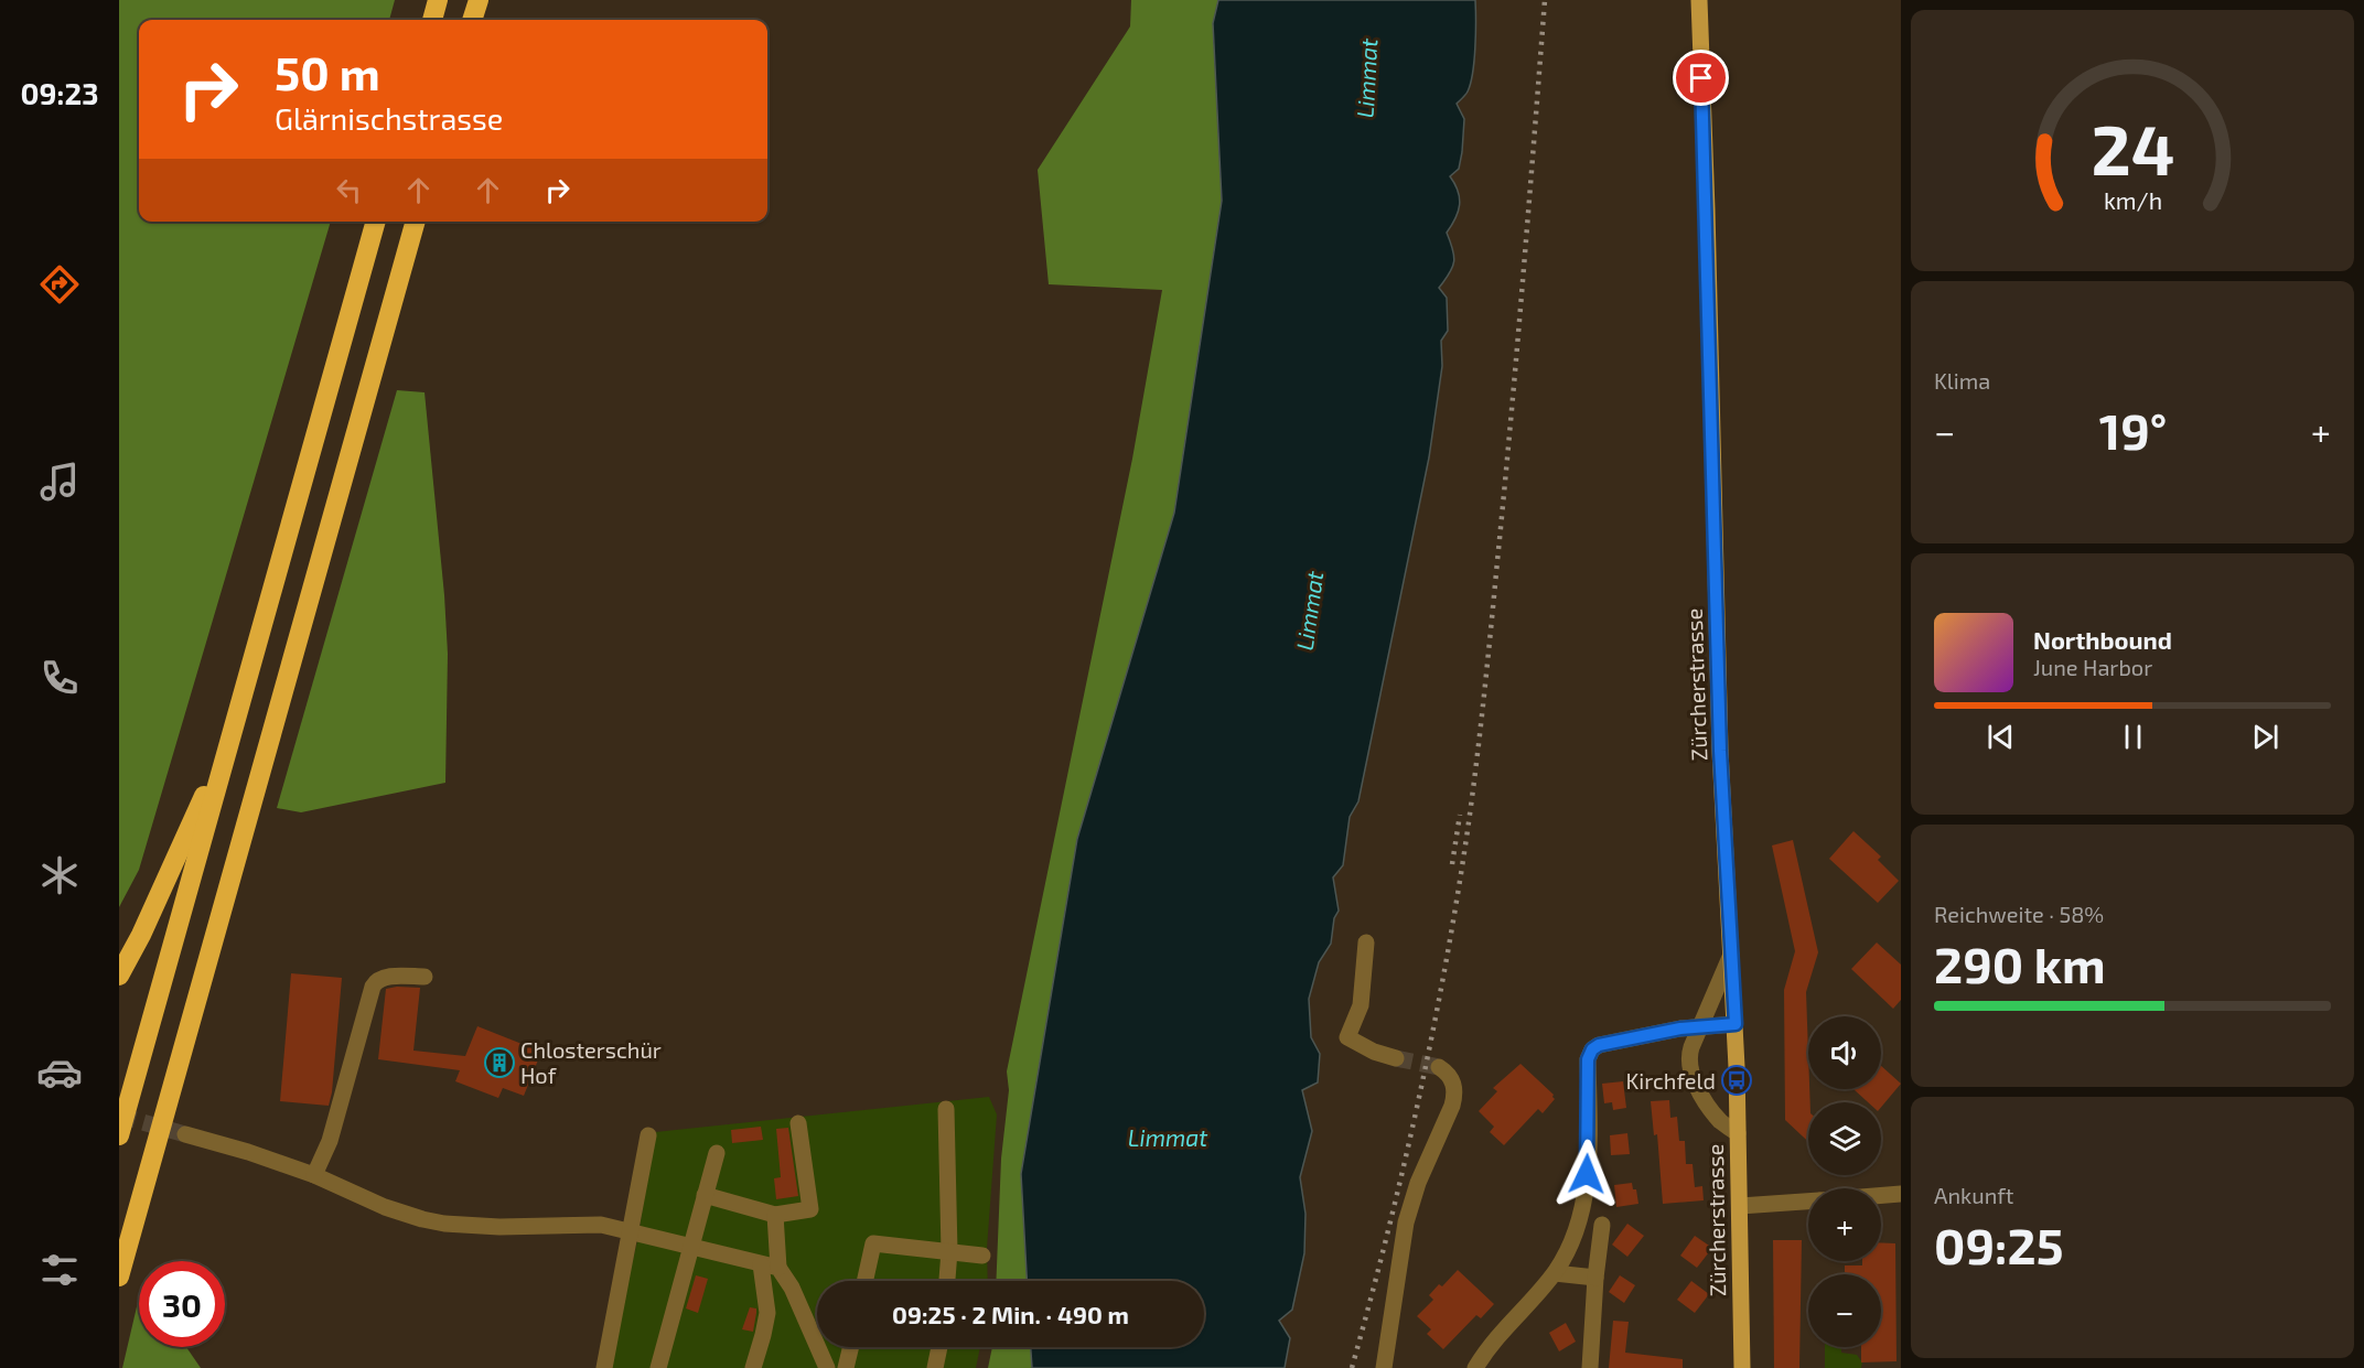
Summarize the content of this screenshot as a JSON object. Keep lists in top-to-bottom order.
{
  "streets": {
    "main road": ["Zürcherstrasse"]
  },
  "water": ["Limmat"],
  "places": {
    "building": ["Chlosterschür Hof"],
    "bus stop": ["Kirchfeld"]
  },
  "page": {
    "tabs": "09:23",
    "turn": ["50 m", "Glärnischstrasse"],
    "tile": [
      "Klima",
      ["Reichweite · 58%", "290 km"],
      ["Ankunft", "09:25"]
    ],
    "heat": ["−", "19°", "+"],
    "song": ["Northbound", "June Harbor"],
    "map_buttons": ["+", "−"],
    "limit": "30",
    "trip": "09:25 · 2 Min. · 490 m",
    "gauge": ["24", "km/h"]
  }
}
